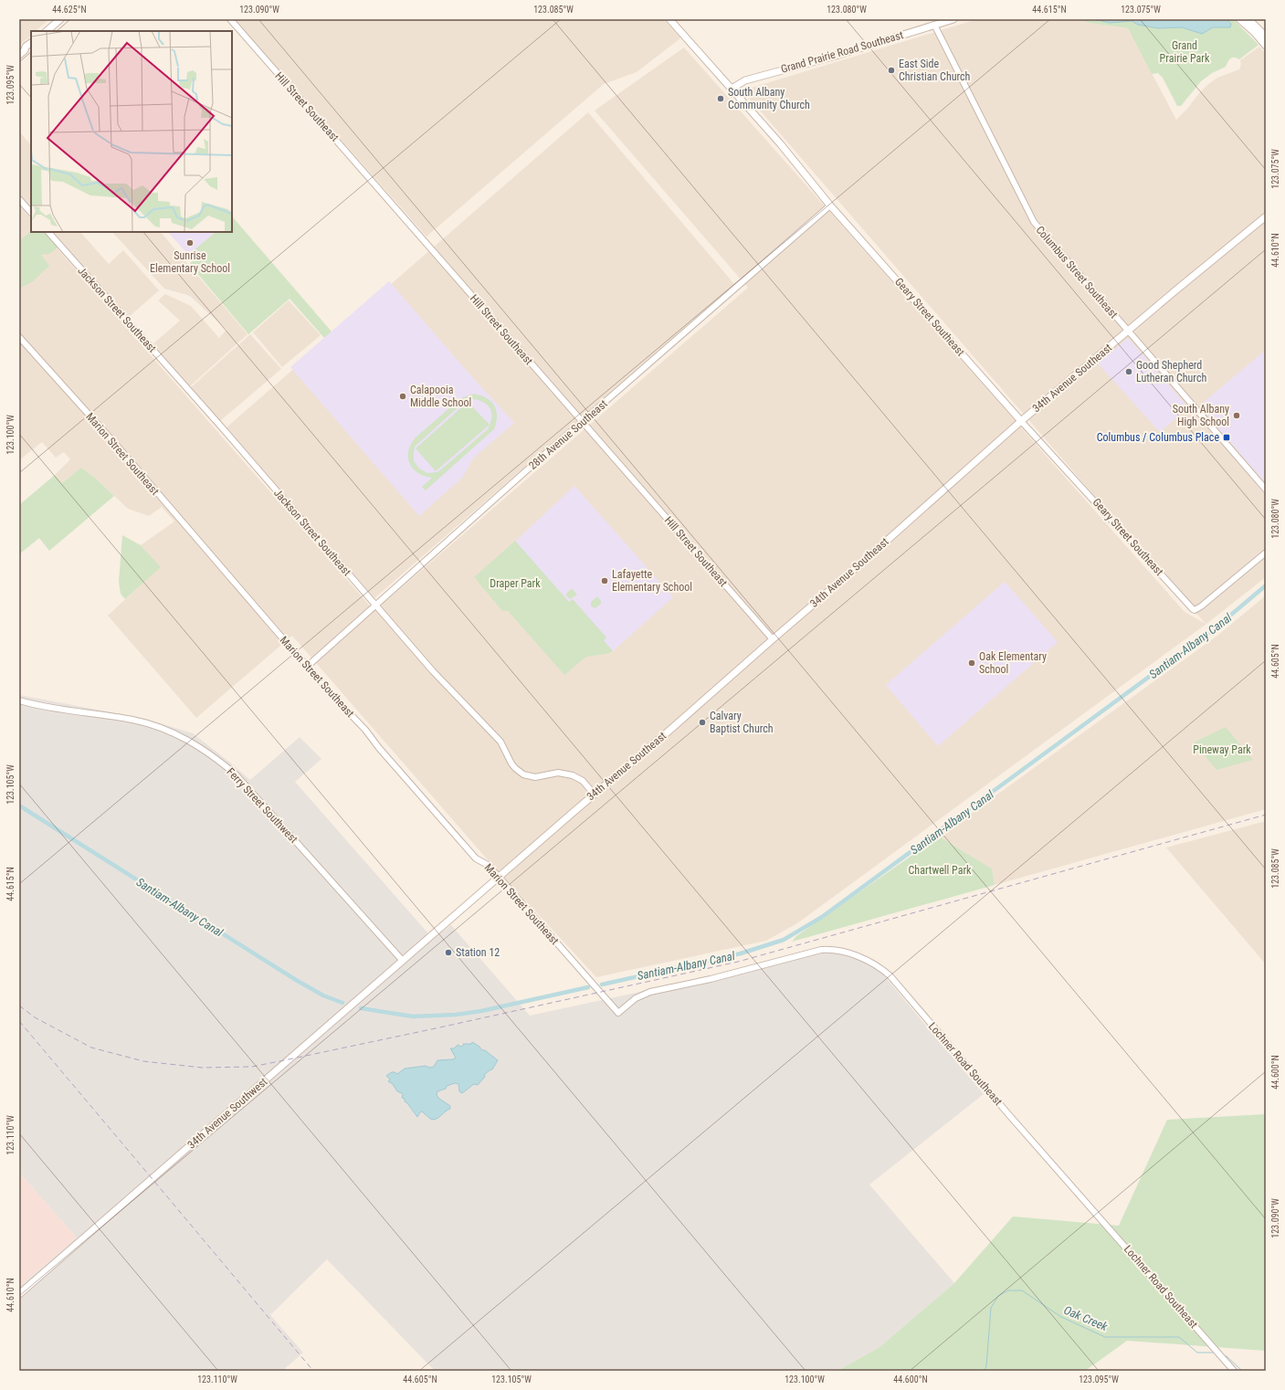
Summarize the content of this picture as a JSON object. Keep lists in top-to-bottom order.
{
  "streets": {
    "main road": [
      "Grand Prairie Road Southeast",
      "Geary Street Southeast",
      "34th Avenue Southeast",
      "34th Avenue Southwest"
    ],
    "street": [
      "Hill Street Southeast",
      "Columbus Street Southeast",
      "Jackson Street Southeast",
      "28th Avenue Southeast",
      "Marion Street Southeast",
      "Ferry Street Southwest",
      "Lochner Road Southeast"
    ]
  },
  "crossings": [
    ["Grand Prairie Road Southeast", "Columbus Street Southeast"],
    ["Grand Prairie Road Southeast", "Geary Street Southeast"],
    ["Hill Street Southeast", "34th Avenue Southeast"],
    ["Hill Street Southeast", "28th Avenue Southeast"],
    ["Columbus Street Southeast", "34th Avenue Southeast"],
    ["Jackson Street Southeast", "34th Avenue Southeast"],
    ["Jackson Street Southeast", "28th Avenue Southeast"],
    ["Geary Street Southeast", "34th Avenue Southeast"],
    ["Geary Street Southeast", "28th Avenue Southeast"],
    ["34th Avenue Southeast", "Marion Street Southeast"],
    ["34th Avenue Southeast", "34th Avenue Southwest"],
    ["28th Avenue Southeast", "Marion Street Southeast"],
    ["Marion Street Southeast", "Lochner Road Southeast"],
    ["Ferry Street Southwest", "34th Avenue Southwest"]
  ],
  "water": ["Santiam-Albany Canal", "Oak Creek"],
  "parks": [
    "Grand Prairie Park",
    "Draper Park",
    "Pineway Park",
    "Chartwell Park"
  ],
  "places": {
    "other": [
      "East Side Christian Church",
      "South Albany Community Church",
      "Sunrise Elementary School",
      "Good Shepherd Lutheran Church",
      "Calapooia Middle School",
      "South Albany High School",
      "Lafayette Elementary School",
      "Oak Elementary School",
      "Calvary Baptist Church",
      "Station 12"
    ],
    "transit": ["Columbus / Columbus Place"]
  },
  "coordinates": [
    "44.625°N",
    "123.090°W",
    "123.085°W",
    "123.080°W",
    "44.615°N",
    "123.075°W",
    "123.095°W",
    "44.610°N",
    "123.100°W",
    "44.605°N",
    "123.105°W",
    "44.600°N",
    "123.110°W"
  ]
}
